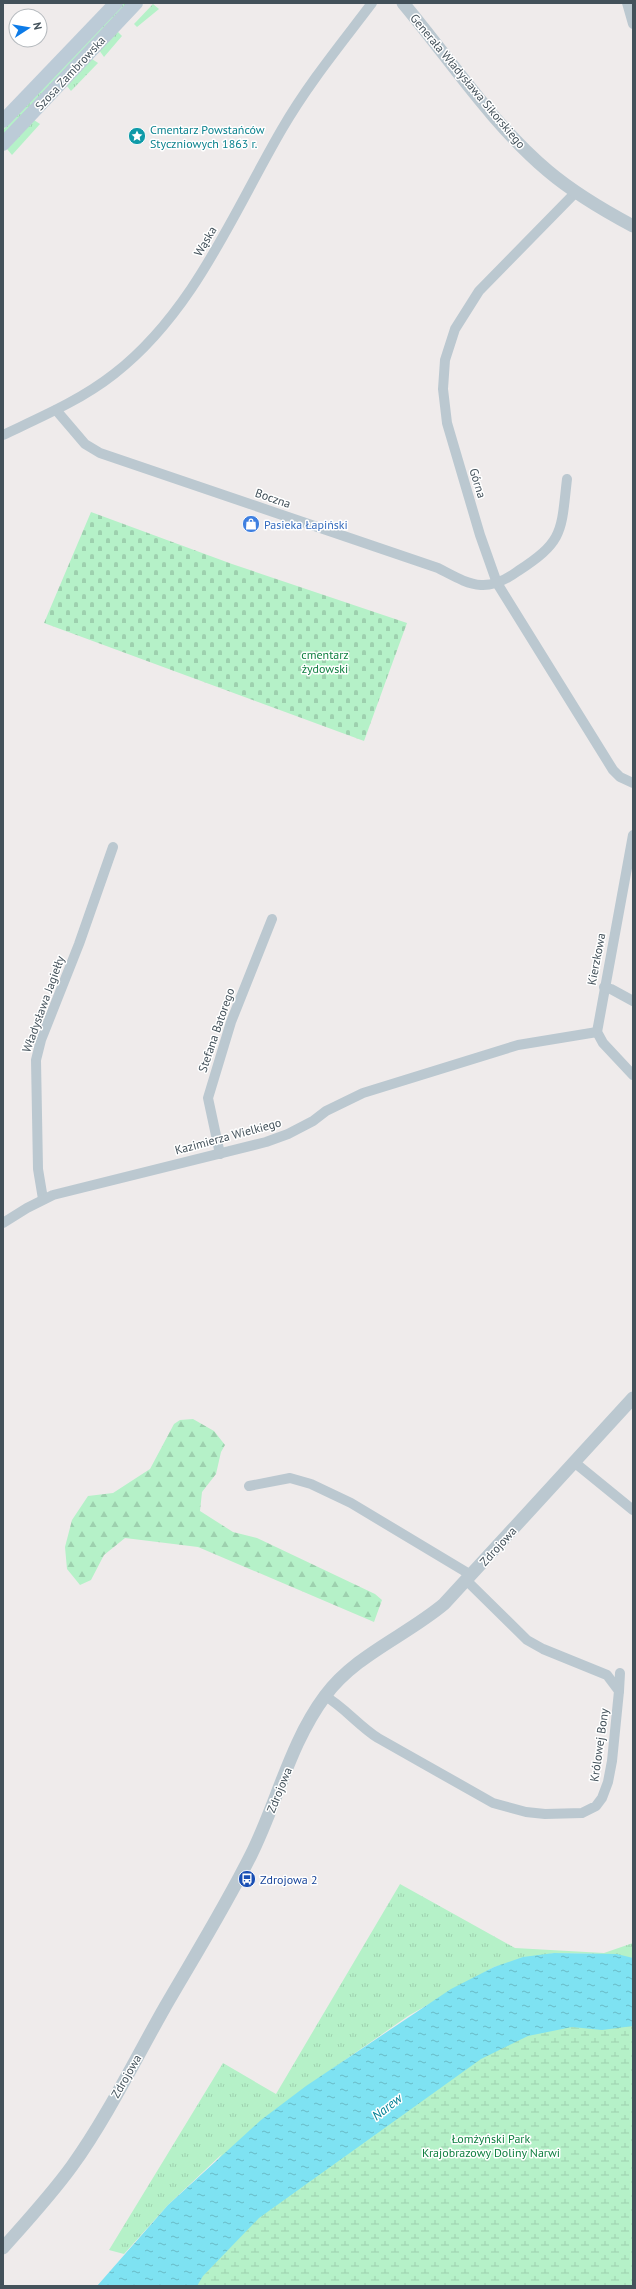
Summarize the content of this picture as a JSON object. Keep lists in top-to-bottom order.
{
  "streets": {
    "main road": ["Szosa Zambrowska"],
    "street": [
      "Generała Władysława Sikorskiego",
      "Wąska",
      "Górna",
      "Boczna",
      "Kierzkowa",
      "Władysława Jagiełły",
      "Stefana Batorego",
      "Kazimierza Wielkiego",
      "Zdrojowa",
      "Królowej Bony"
    ]
  },
  "crossings": [
    ["Generała Władysława Sikorskiego", "Górna"],
    ["Wąska", "Boczna"],
    ["Górna", "Boczna"],
    ["Kierzkowa", "Kazimierza Wielkiego"],
    ["Władysława Jagiełły", "Kazimierza Wielkiego"],
    ["Stefana Batorego", "Kazimierza Wielkiego"],
    ["Zdrojowa", "Królowej Bony"]
  ],
  "water": ["Narew"],
  "parks": ["cmentarz żydowski", "Łomżyński Park Krajobrazowy Doliny Narwi"],
  "places": {
    "place": ["Cmentarz Powstańców Styczniowych 1863 r."],
    "shop": ["Pasieka Łapiński"],
    "bus stop": ["Zdrojowa 2"]
  },
  "north": "right"
}
